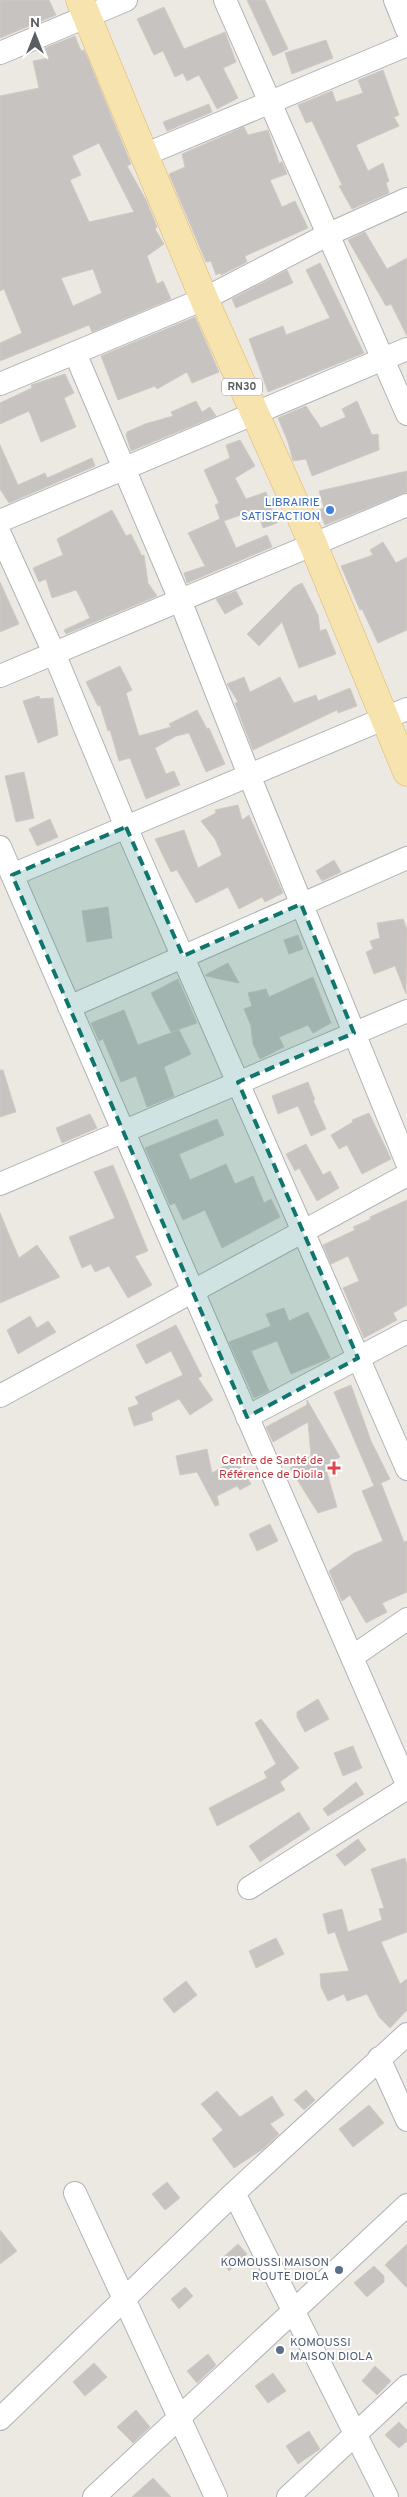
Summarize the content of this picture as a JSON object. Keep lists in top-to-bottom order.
{
  "streets": {
    "main road": ["RN30"]
  },
  "places": {
    "other": ["LIBRAIRIE SATISFACTION", "KOMOUSSI MAISON ROUTE DIOLA", "KOMOUSSI MAISON DIOLA"],
    "health": ["Centre de Santé de Référence de Dioila"]
  },
  "north": "top"
}
